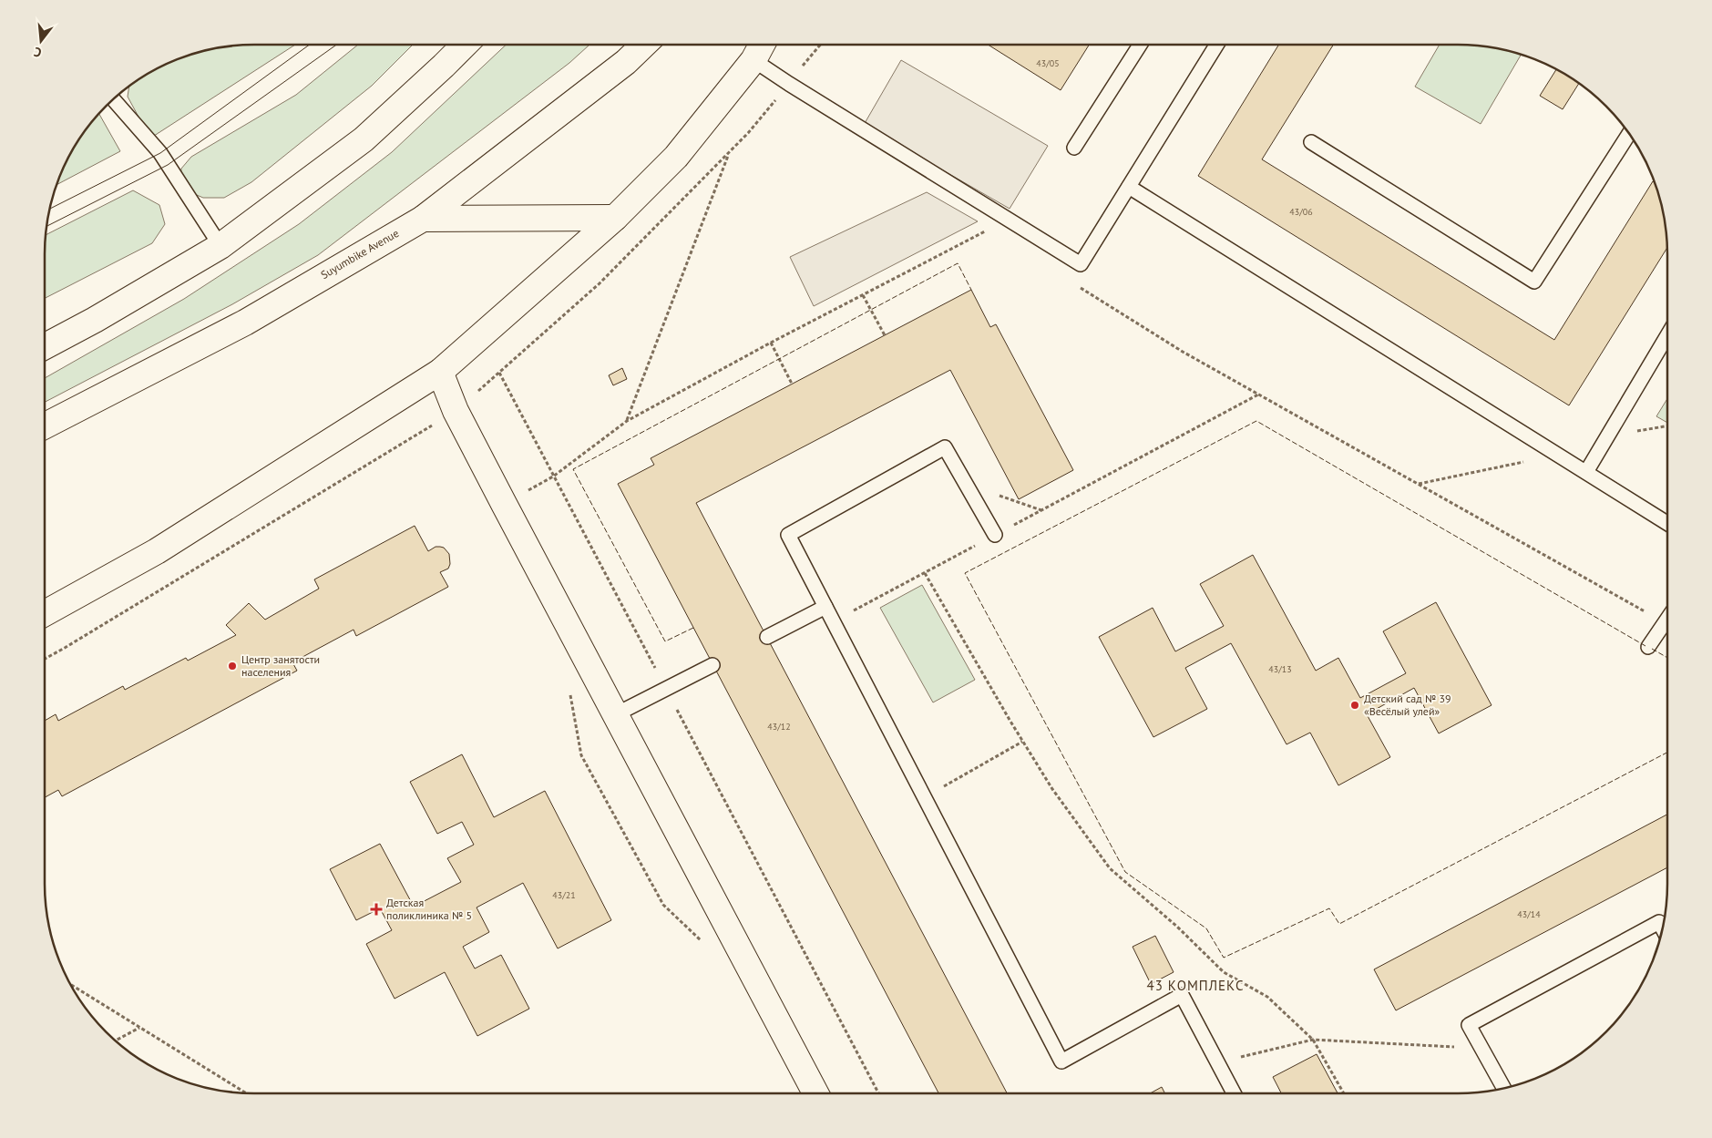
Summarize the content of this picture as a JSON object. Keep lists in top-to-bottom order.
{
  "streets": {
    "street": ["Suyumbike Avenue"]
  },
  "districts": ["43 КОМПЛЕКС"],
  "places": {
    "other": ["Центр занятости населения", "Детский сад № 39 «Весёлый улей»"],
    "health": ["Детская поликлиника № 5"]
  },
  "house_numbers": [
    "43/05",
    "43/06",
    "43/13",
    "43/12",
    "43/21",
    "43/14"
  ],
  "north": "bottom"
}
